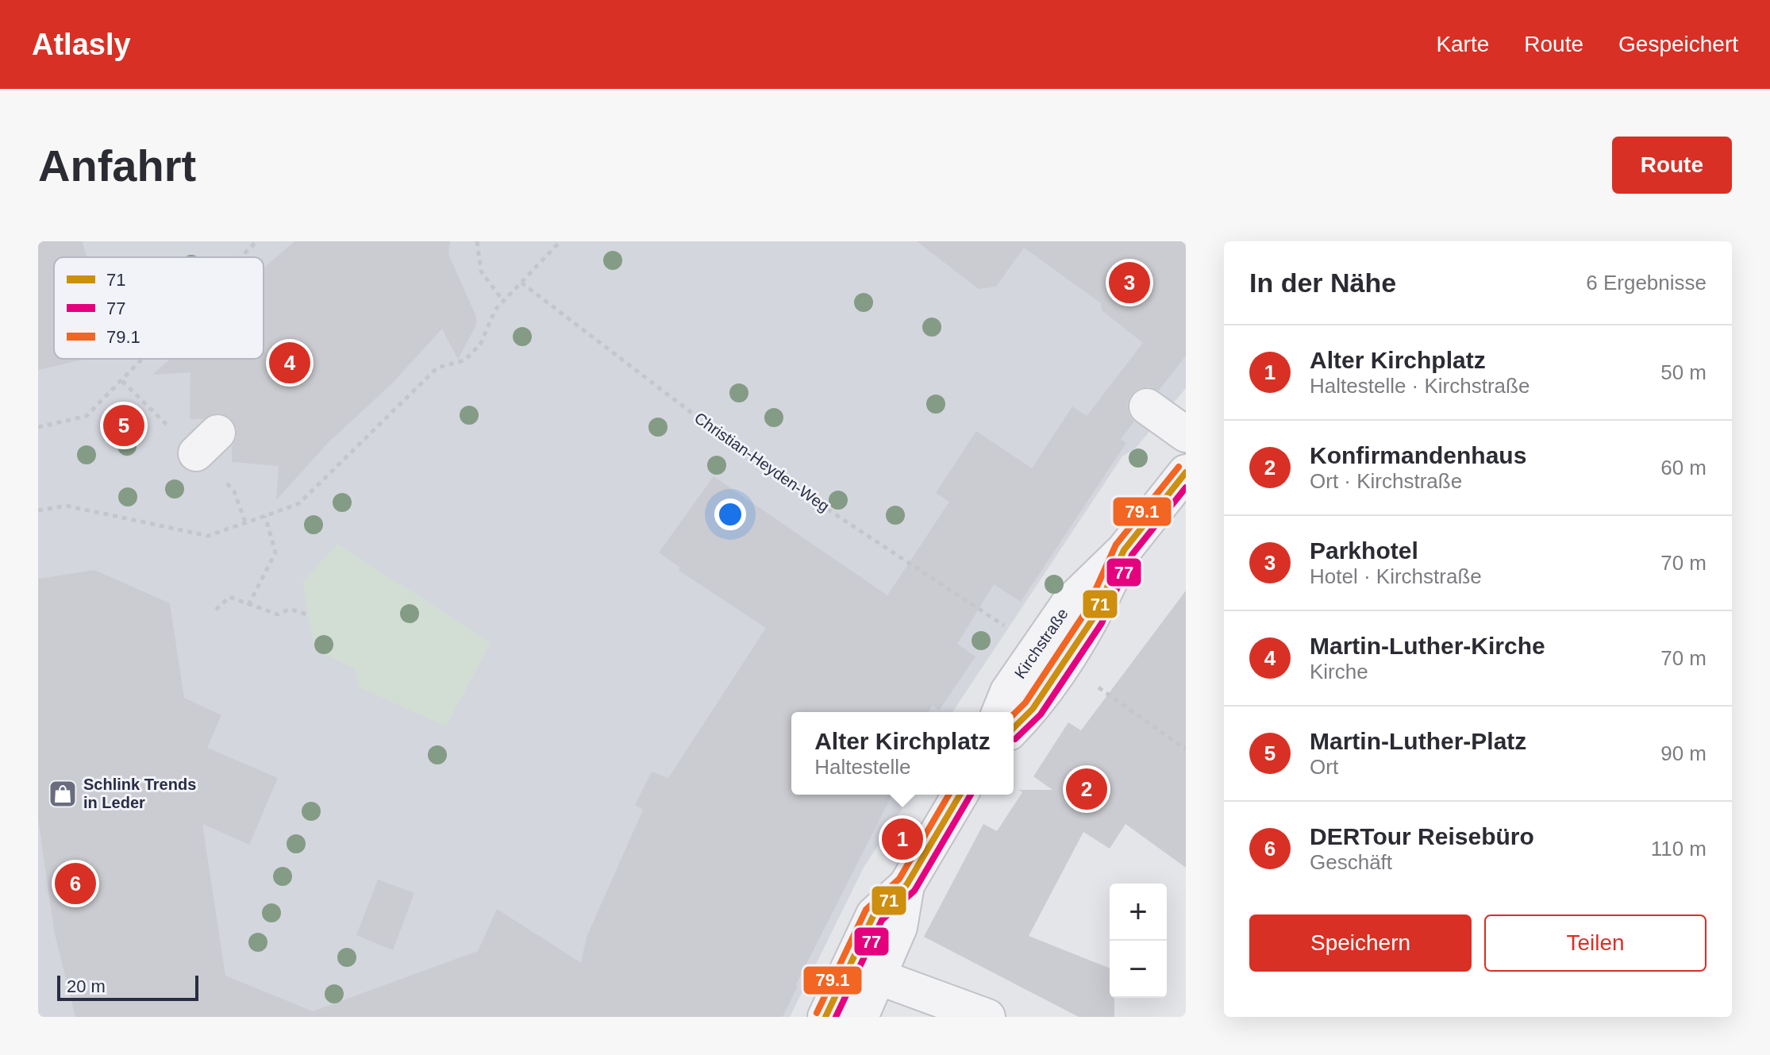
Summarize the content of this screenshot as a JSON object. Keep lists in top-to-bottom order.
{
  "streets": {
    "street": ["Kirchstraße"],
    "path": ["Christian-Heyden-Weg"]
  },
  "places": {
    "shop": ["Schlink Trends in Leder"]
  },
  "lines": ["transit line 79.1", "transit line 71", "transit line 77"],
  "legend": ["71", "77", "79.1"],
  "scale_bar": "20 m",
  "page": {
    "header": "Atlasly",
    "nav": ["Karte", "Route", "Gespeichert"],
    "buttons": [
      "Route",
      ["Speichern", "Teilen"]
    ],
    "title": "Anfahrt",
    "heading": ["In der Nähe", "6 Ergebnisse"],
    "pins": [
      "3",
      "4",
      "5",
      "2",
      "1",
      "6"
    ],
    "list": [
      {
        "mark": "1",
        "name": "Alter Kirchplatz",
        "note": "Haltestelle · Kirchstraße",
        "value": "50 m"
      },
      {
        "mark": "2",
        "name": "Konfirmandenhaus",
        "note": "Ort · Kirchstraße",
        "value": "60 m"
      },
      {
        "mark": "3",
        "name": "Parkhotel",
        "note": "Hotel · Kirchstraße",
        "value": "70 m"
      },
      {
        "mark": "4",
        "name": "Martin-Luther-Kirche",
        "note": "Kirche",
        "value": "70 m"
      },
      {
        "mark": "5",
        "name": "Martin-Luther-Platz",
        "note": "Ort",
        "value": "90 m"
      },
      {
        "mark": "6",
        "name": "DERTour Reisebüro",
        "note": "Geschäft",
        "value": "110 m"
      }
    ],
    "popup": ["Alter Kirchplatz", "Haltestelle"],
    "map_buttons": ["+", "−"],
    "scale": "20 m"
  }
}
